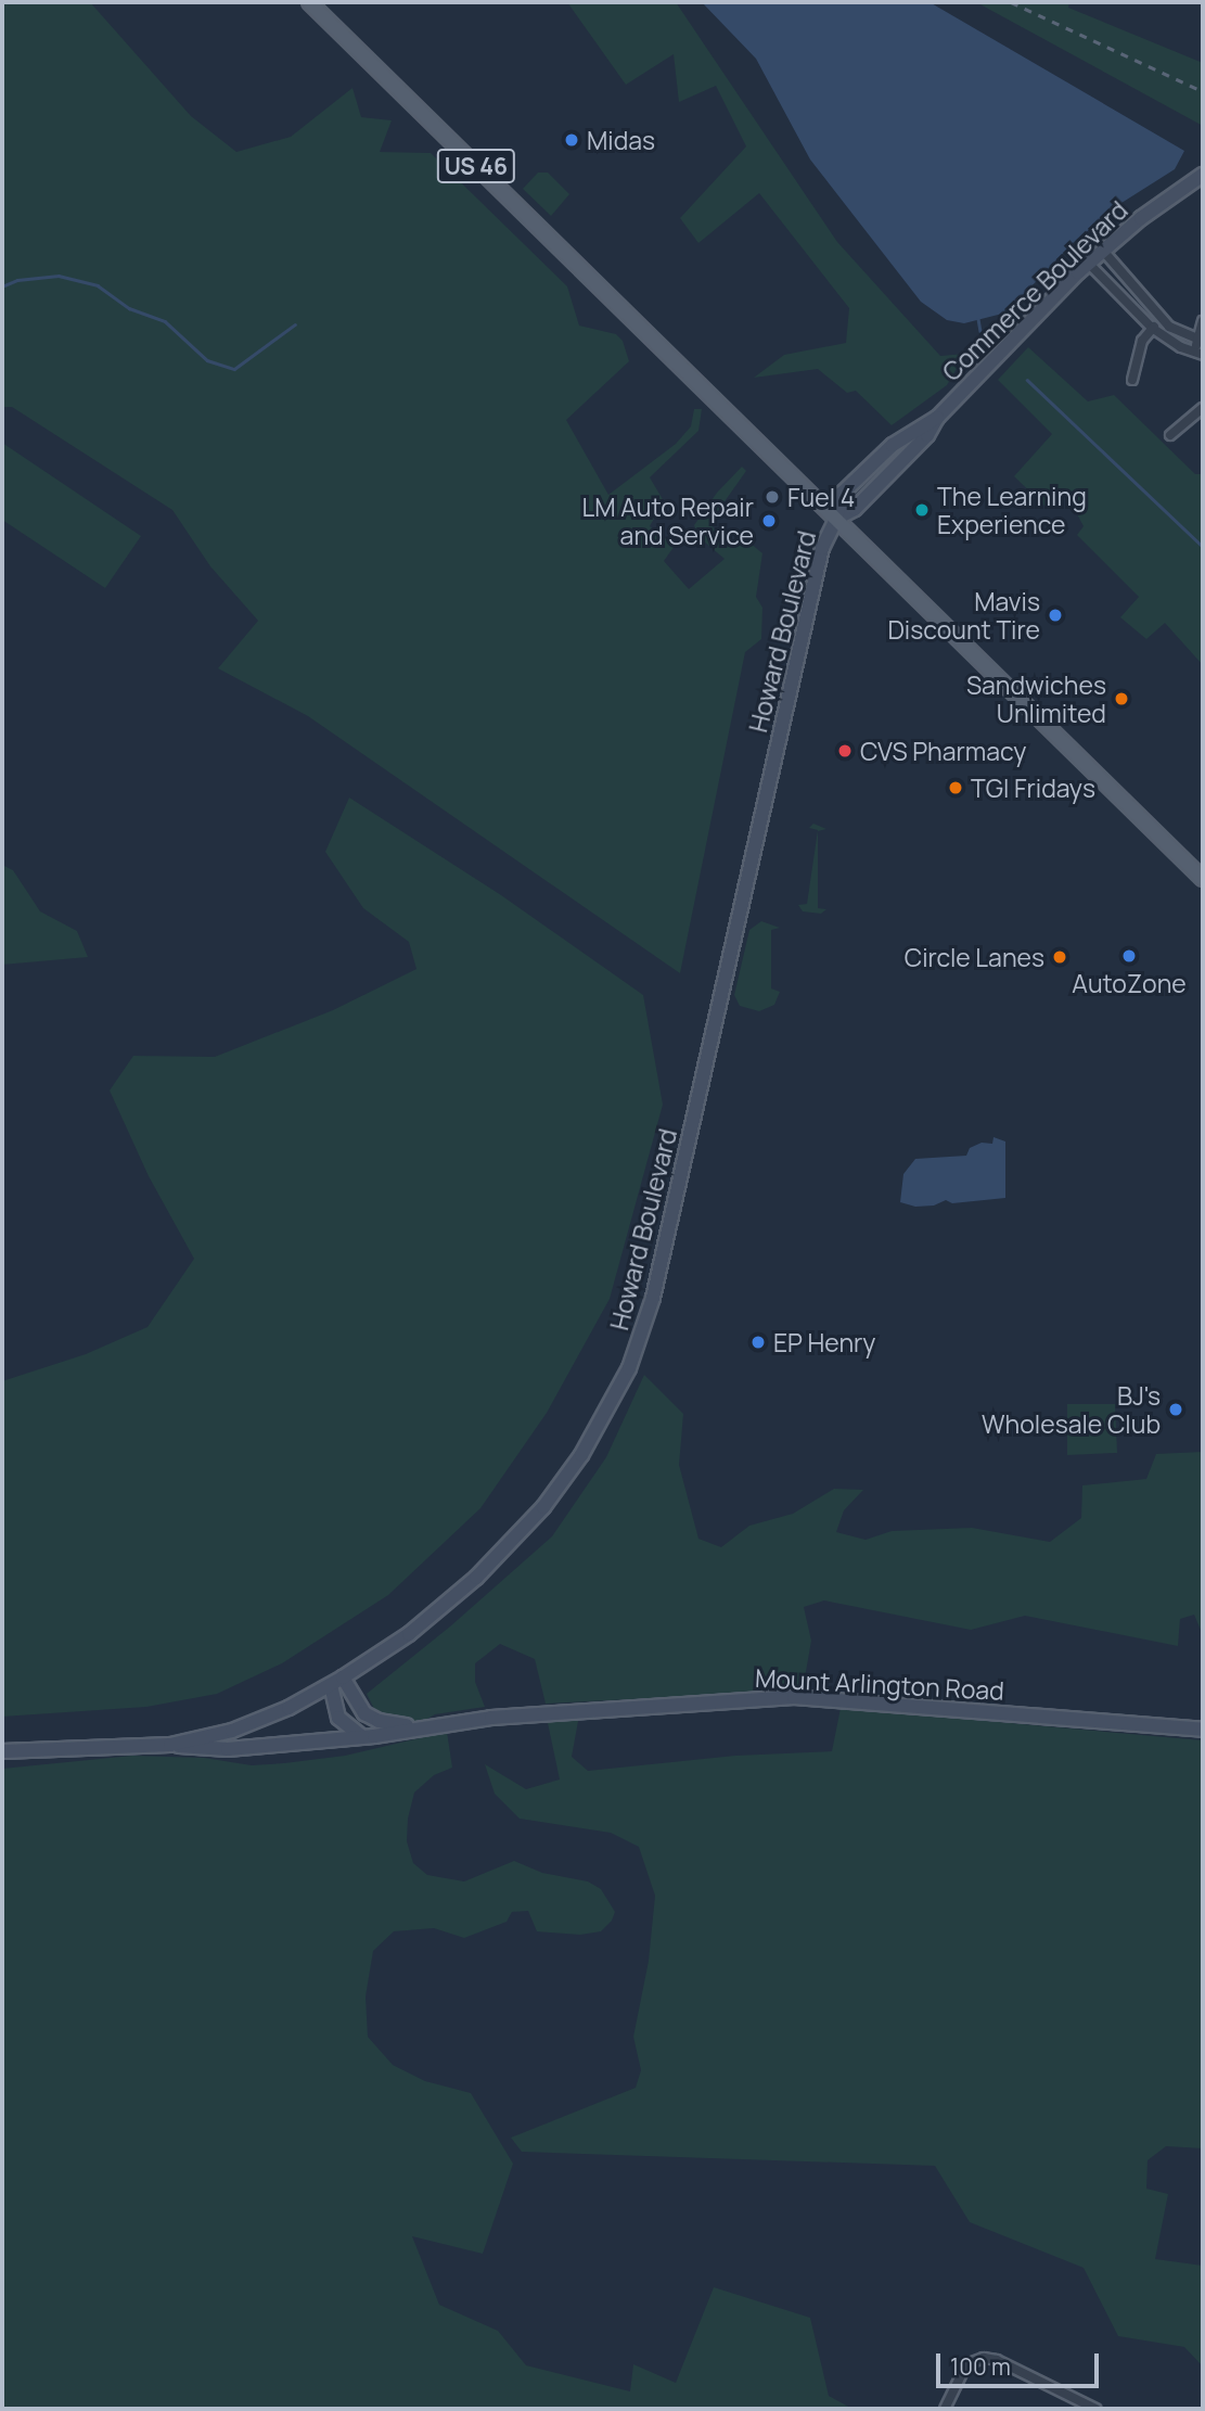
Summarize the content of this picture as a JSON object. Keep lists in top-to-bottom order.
{
  "streets": {
    "main road": [
      "US 46",
      "Commerce Boulevard",
      "Howard Boulevard",
      "Mount Arlington Road"
    ]
  },
  "crossings": [
    ["US 46", "Commerce Boulevard"],
    ["US 46", "Howard Boulevard"],
    ["Commerce Boulevard", "Howard Boulevard"],
    ["Howard Boulevard", "Mount Arlington Road"]
  ],
  "places": [
    "Midas",
    "Fuel 4",
    "The Learning Experience",
    "LM Auto Repair and Service",
    "Mavis Discount Tire",
    "Sandwiches Unlimited",
    "CVS Pharmacy",
    "TGI Fridays",
    "AutoZone",
    "Circle Lanes",
    "EP Henry",
    "BJ's Wholesale Club"
  ],
  "scale_bar": "100 m"
}
